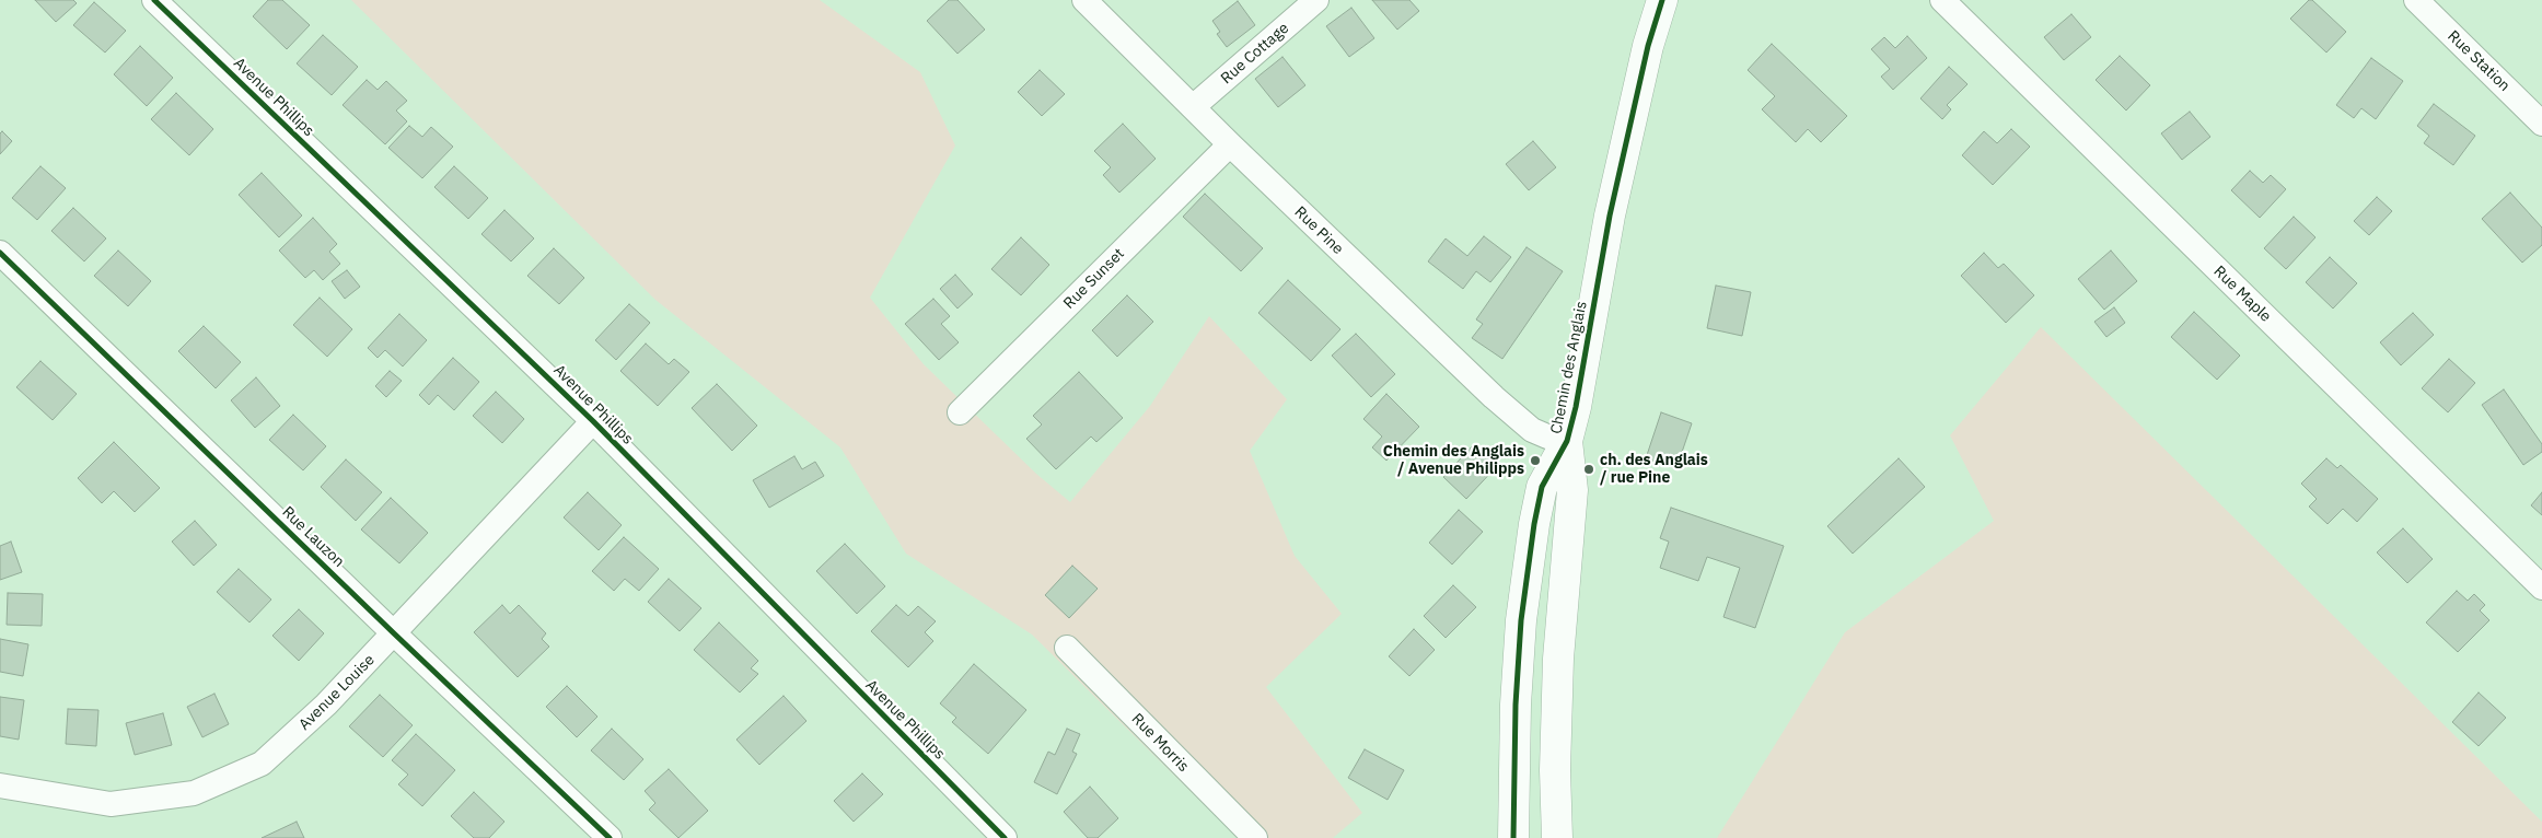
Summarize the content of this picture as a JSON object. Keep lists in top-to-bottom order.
{
  "streets": {
    "street": [
      "Rue Cottage",
      "Rue Station",
      "Avenue Phillips",
      "Rue Pine",
      "Rue Sunset",
      "Rue Maple",
      "Chemin des Anglais",
      "Rue Lauzon",
      "Avenue Louise",
      "Rue Morris"
    ]
  },
  "crossings": [
    ["Rue Cottage", "Rue Pine"],
    ["Avenue Phillips", "Avenue Louise"],
    ["Rue Pine", "Rue Sunset"],
    ["Rue Pine", "Chemin des Anglais"],
    ["Rue Lauzon", "Avenue Louise"]
  ],
  "places": ["Chemin des Anglais / Avenue Philipps", "ch. des Anglais / rue Pine"]
}
